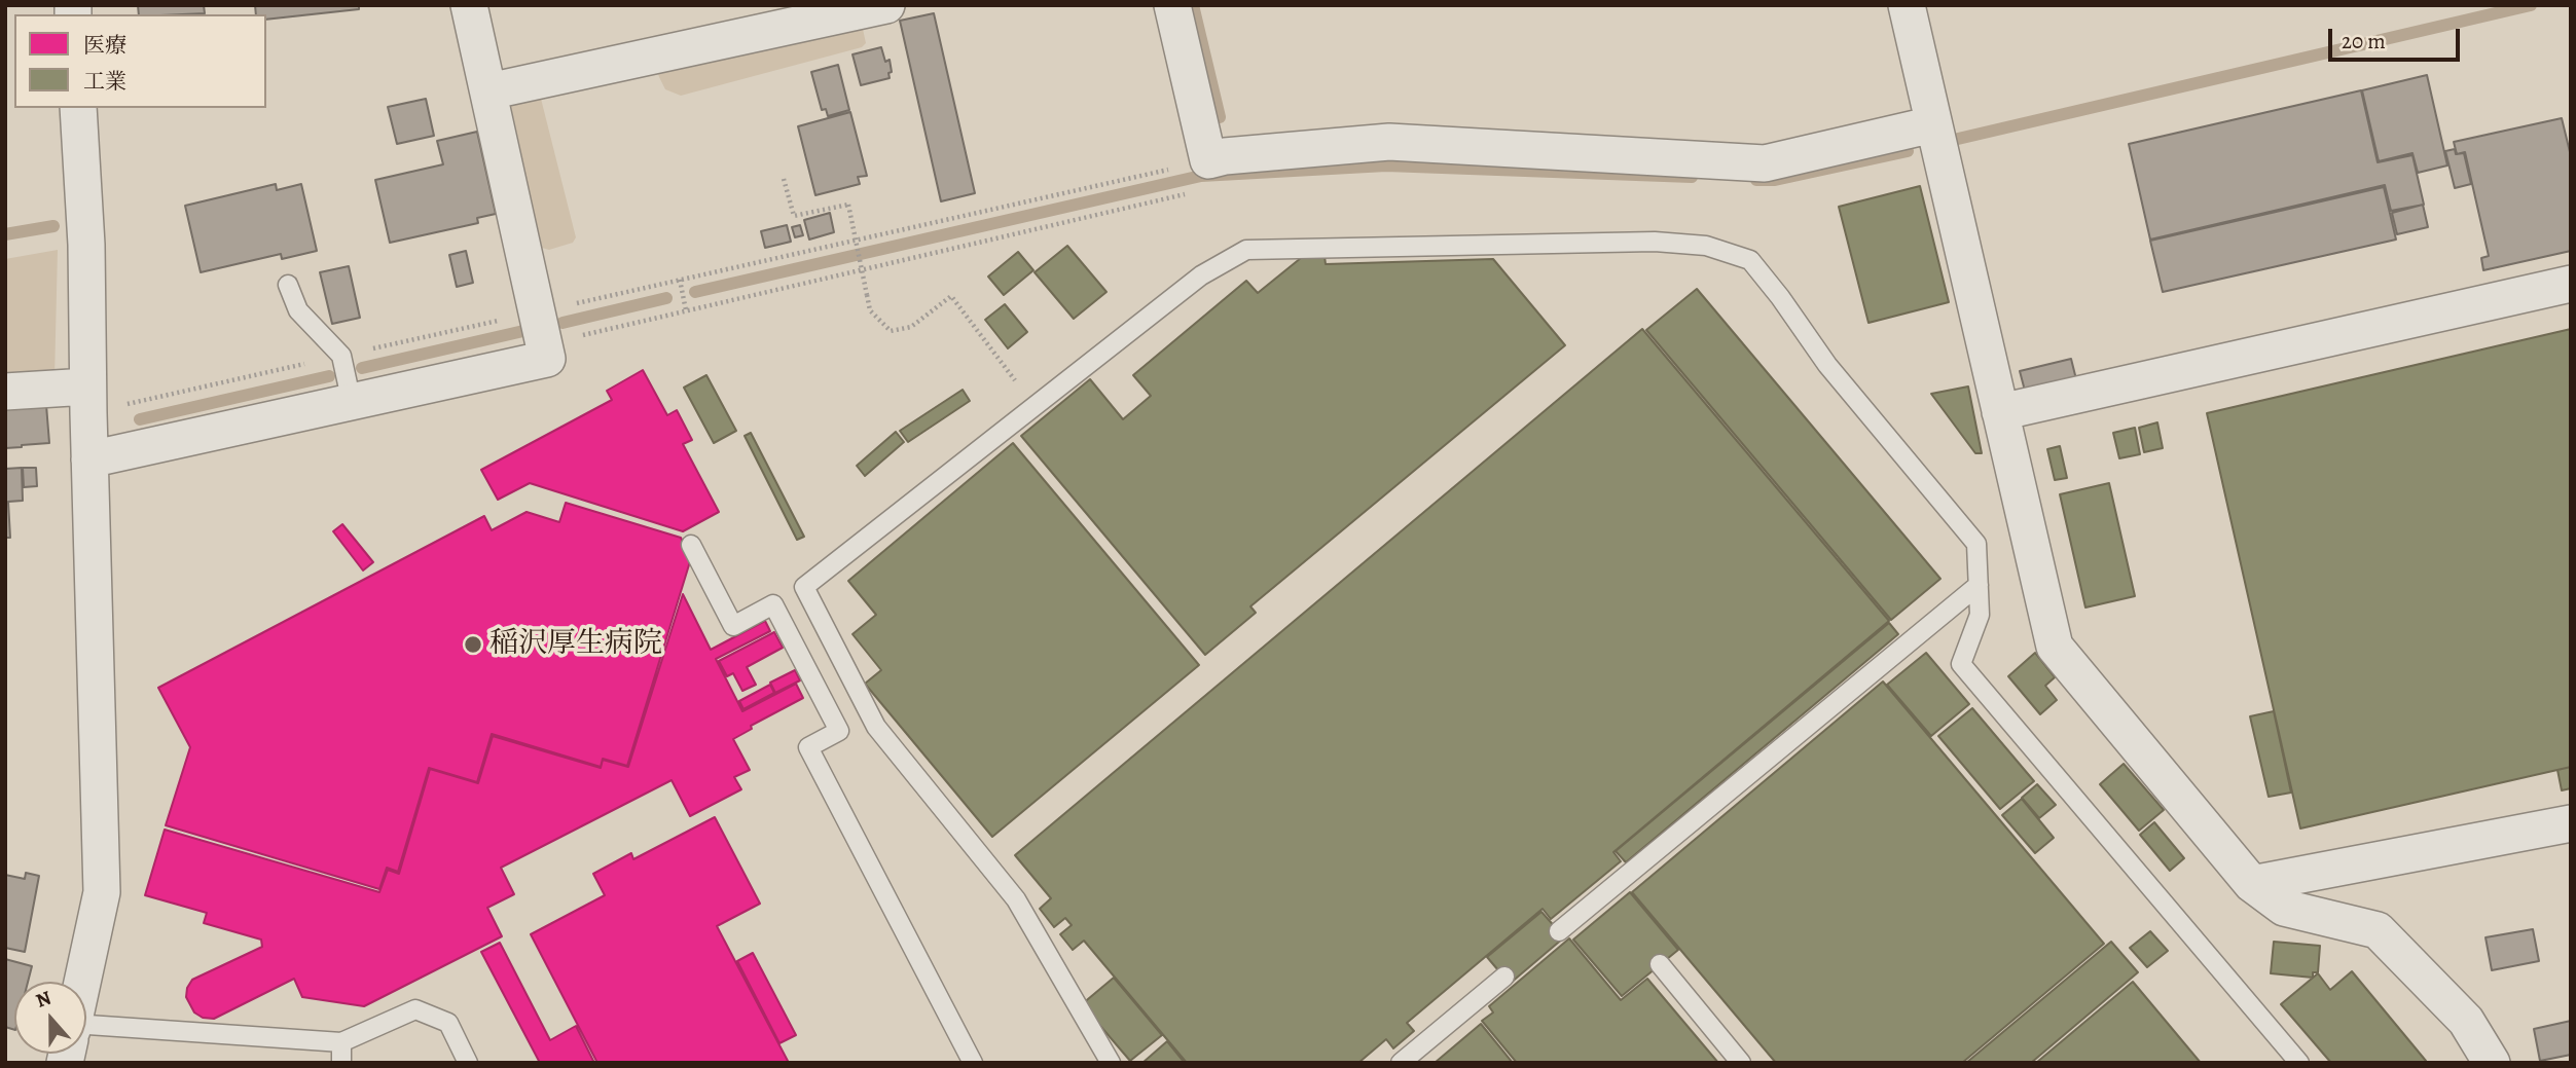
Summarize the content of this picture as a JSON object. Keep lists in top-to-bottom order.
{
  "places": ["稲沢厚生病院"],
  "legend": ["医療", "工業"],
  "scale_bar": "20 m",
  "north": "top"
}
